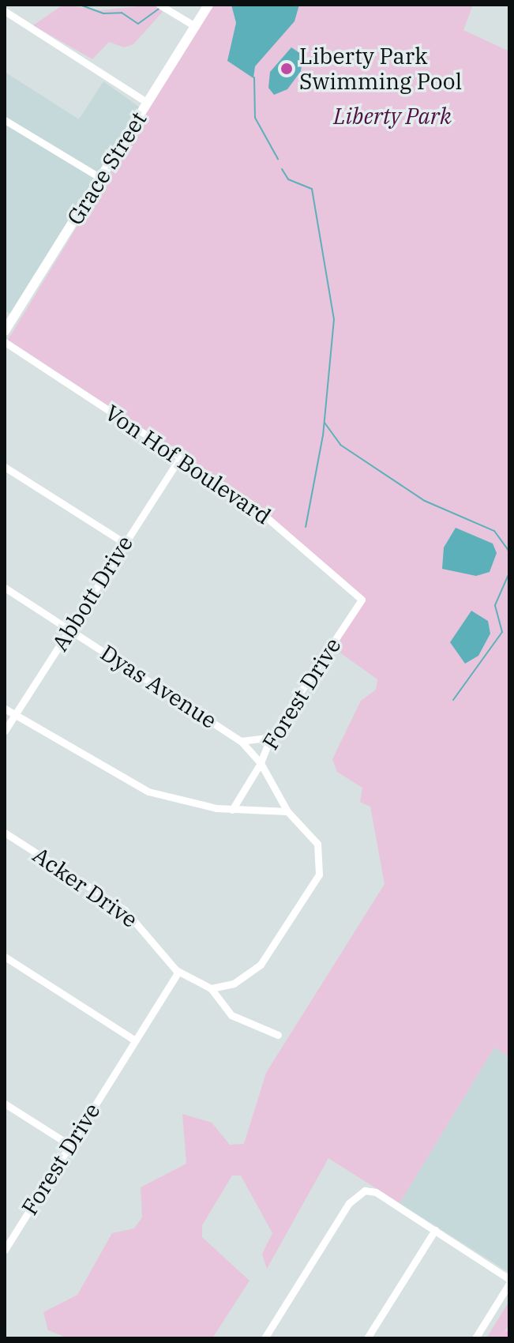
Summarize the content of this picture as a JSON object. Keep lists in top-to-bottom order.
{
  "streets": {
    "street": [
      "Grace Street",
      "Von Hof Boulevard",
      "Abbott Drive",
      "Dyas Avenue",
      "Forest Drive",
      "Acker Drive"
    ]
  },
  "crossings": [
    ["Von Hof Boulevard", "Abbott Drive"],
    ["Von Hof Boulevard", "Forest Drive"],
    ["Abbott Drive", "Dyas Avenue"],
    ["Dyas Avenue", "Forest Drive"],
    ["Forest Drive", "Acker Drive"]
  ],
  "parks": ["Liberty Park"],
  "places": ["Liberty Park Swimming Pool"]
}
